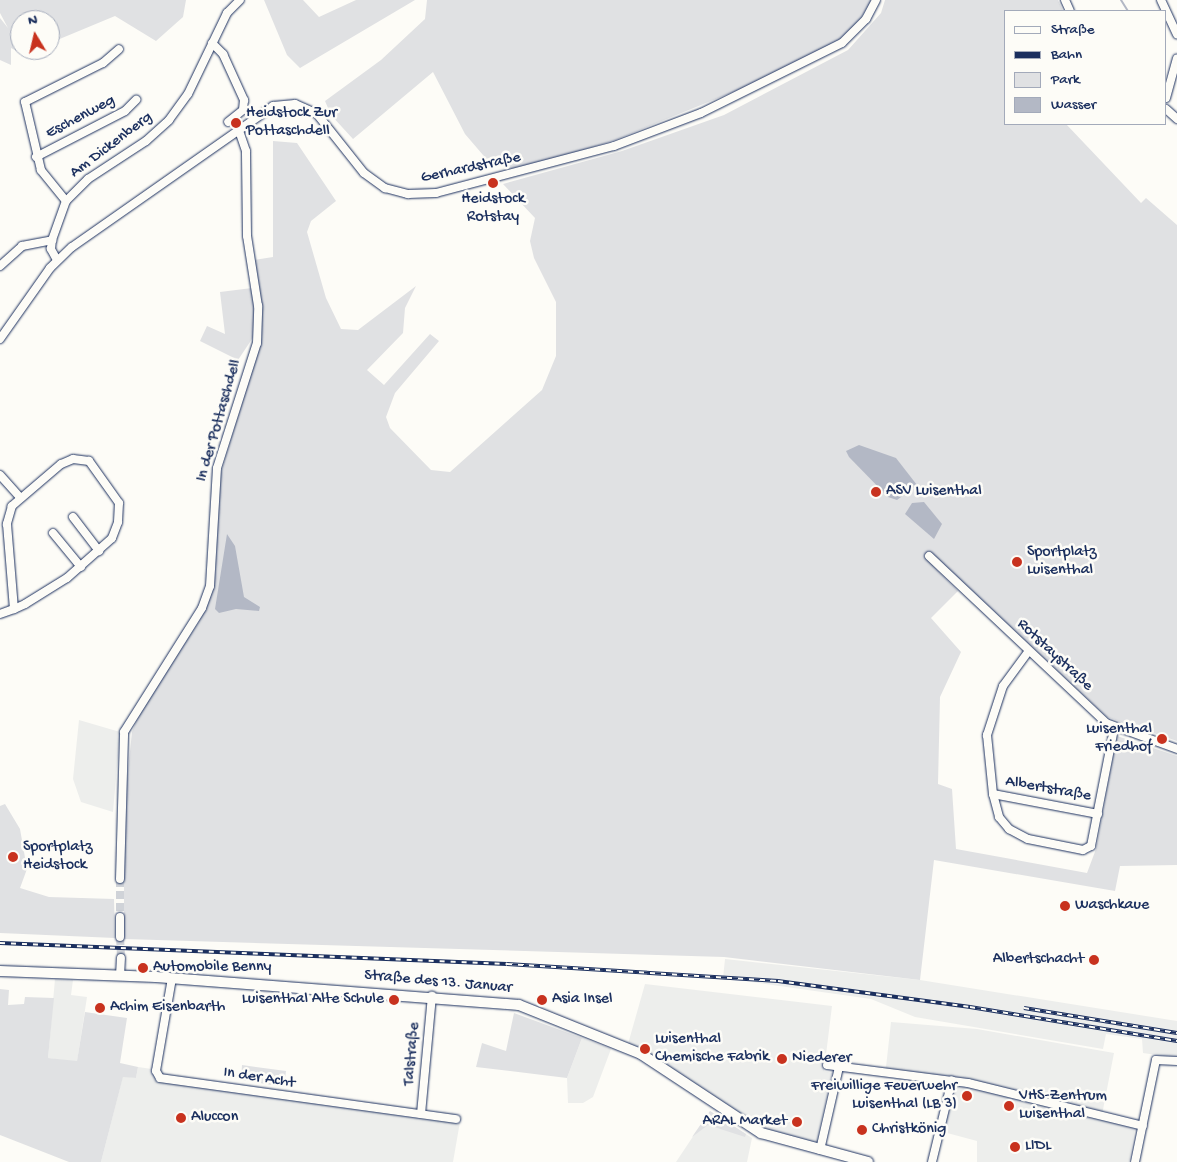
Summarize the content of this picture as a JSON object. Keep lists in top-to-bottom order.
{
  "streets": {
    "main road": ["Straße des 13. Januar"],
    "street": [
      "Eschenweg",
      "Am Dickenberg",
      "Gerhardstraße",
      "In der Pottaschdell",
      "Rotstaystraße",
      "Albertstraße",
      "Talstraße",
      "In der Acht"
    ]
  },
  "crossings": [
    ["Gerhardstraße", "In der Pottaschdell"],
    ["Rotstaystraße", "Albertstraße"],
    ["Straße des 13. Januar", "Talstraße"],
    ["Straße des 13. Januar", "In der Acht"],
    ["Talstraße", "In der Acht"]
  ],
  "places": [
    "Heidstock Zur Pottaschdell",
    "Heidstock Rotstay",
    "ASV Luisenthal",
    "Sportplatz Luisenthal",
    "Luisenthal Friedhof",
    "Sportplatz Heidstock",
    "Waschkaue",
    "Albertschacht",
    "Automobile Benny",
    "Luisenthal Alte Schule",
    "Asia Insel",
    "Achim Eisenbarth",
    "Luisenthal Chemische Fabrik",
    "Niederer",
    "Freiwillige Feuerwehr Luisenthal (LB 3)",
    "VHS-Zentrum Luisenthal",
    "Aluccon",
    "ARAL Market",
    "Christkönig",
    "LIDL"
  ],
  "legend": [
    "Straße",
    "Bahn",
    "Park",
    "Wasser"
  ],
  "north": "top"
}
